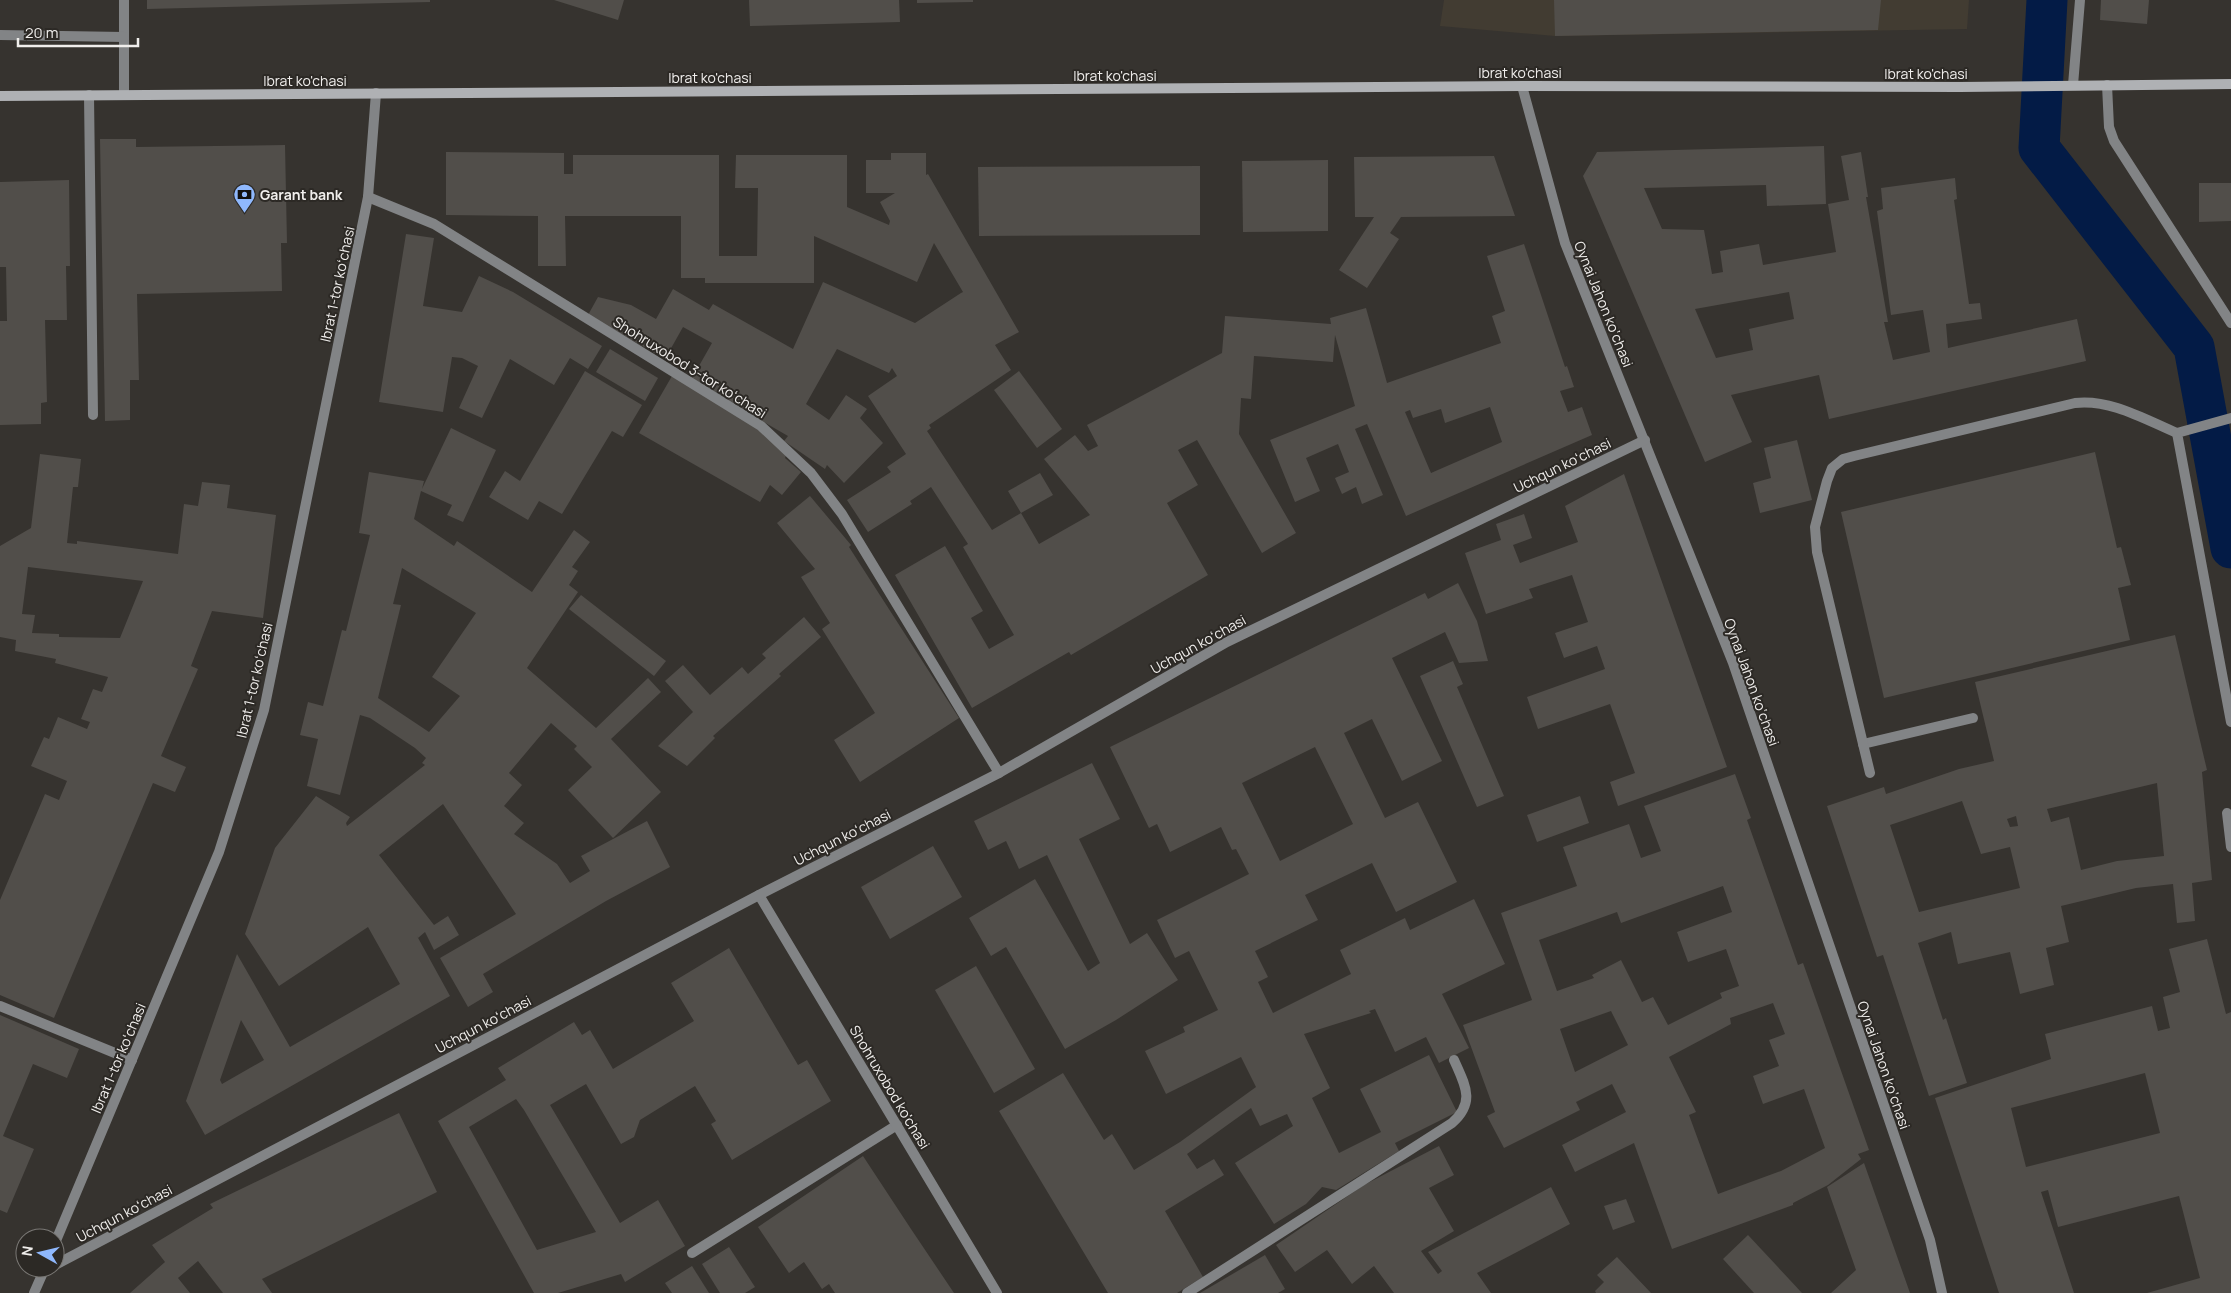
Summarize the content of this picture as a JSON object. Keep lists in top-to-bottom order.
{
  "streets": {
    "main road": ["Ibrat ko'chasi"],
    "street": [
      "Ibrat 1-tor koʻchasi",
      "Oynai Jahon ko‘chasi",
      "Shohruxobod 3-tor koʻchasi",
      "Uchqun koʻchasi",
      "Shohruxobod ko'chasi"
    ]
  },
  "crossings": [
    ["Ibrat ko'chasi", "Ibrat 1-tor koʻchasi"],
    ["Ibrat ko'chasi", "Oynai Jahon ko‘chasi"],
    ["Ibrat 1-tor koʻchasi", "Shohruxobod 3-tor koʻchasi"],
    ["Oynai Jahon ko‘chasi", "Uchqun koʻchasi"],
    ["Shohruxobod 3-tor koʻchasi", "Uchqun koʻchasi"],
    ["Uchqun koʻchasi", "Shohruxobod ko'chasi"]
  ],
  "places": {
    "bank": ["Garant bank"]
  },
  "scale_bar": "20 m",
  "north": "left"
}
